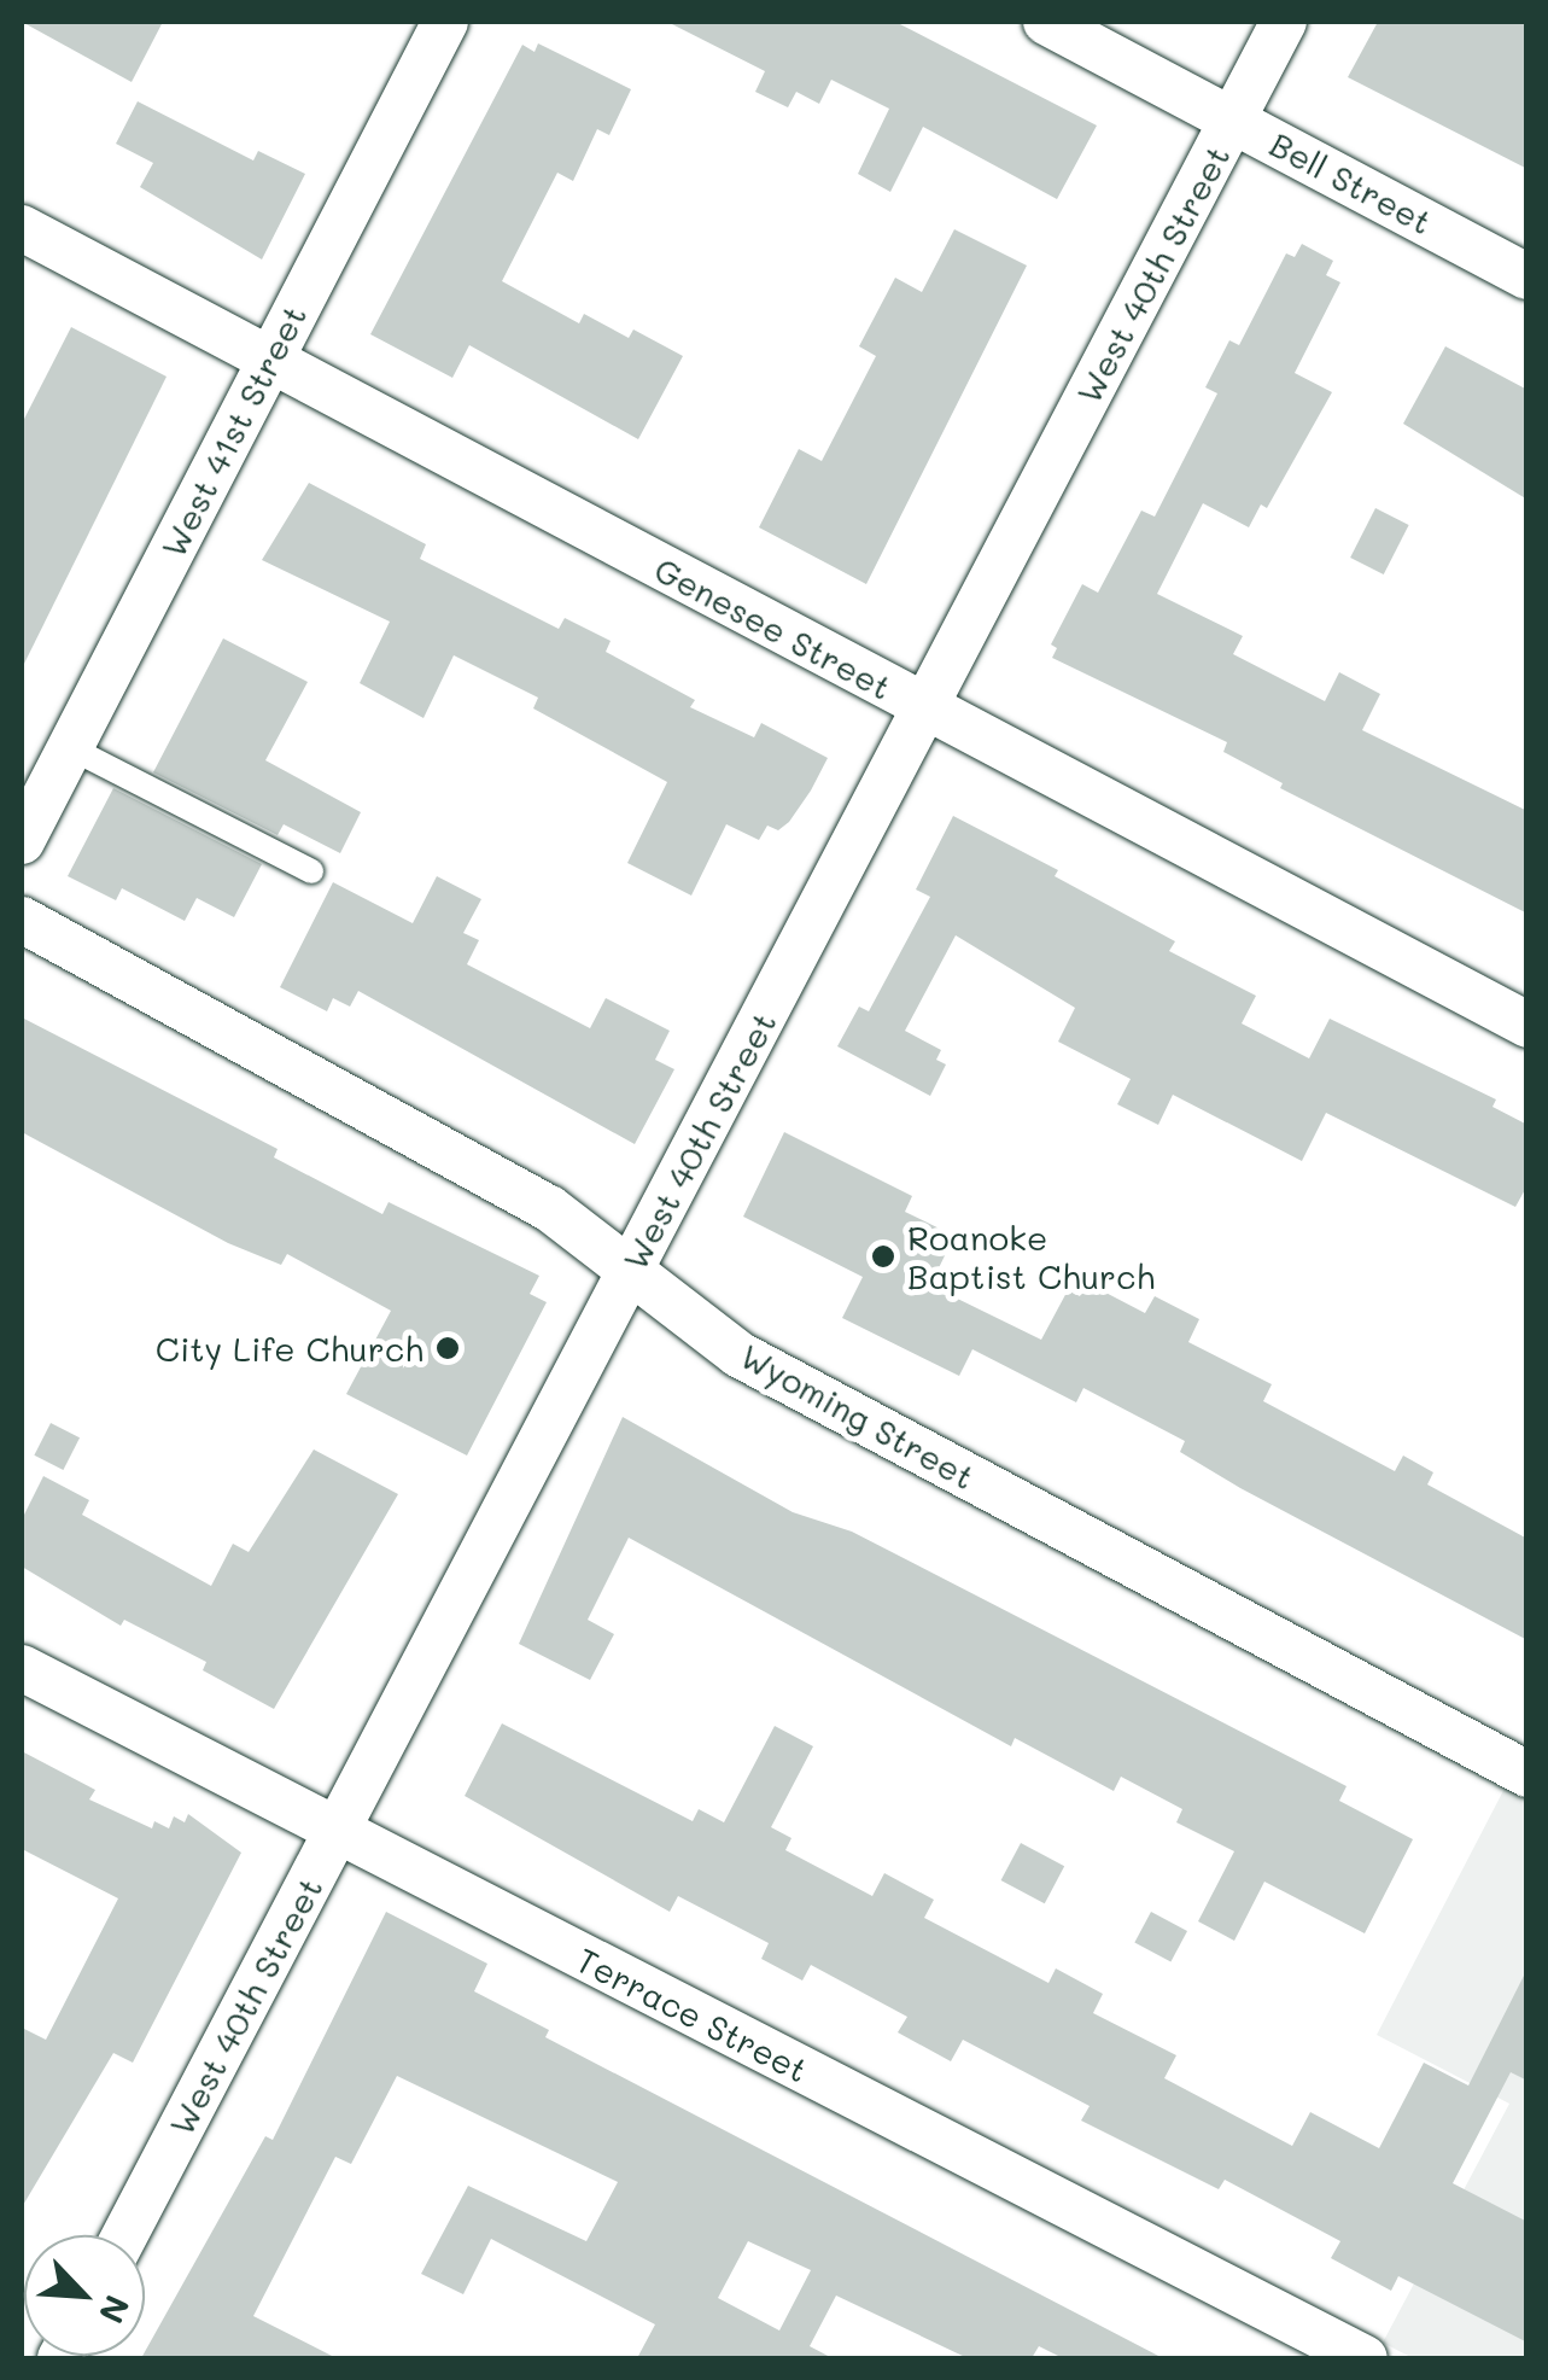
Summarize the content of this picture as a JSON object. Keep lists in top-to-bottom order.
{
  "streets": {
    "street": [
      "Bell Street",
      "West 40th Street",
      "West 41st Street",
      "Genesee Street",
      "Wyoming Street",
      "Terrace Street"
    ]
  },
  "crossings": [
    ["Bell Street", "West 40th Street"],
    ["West 40th Street", "Genesee Street"],
    ["West 40th Street", "Wyoming Street"],
    ["West 40th Street", "Terrace Street"],
    ["West 41st Street", "Genesee Street"]
  ],
  "places": ["Roanoke Baptist Church", "City Life Church"],
  "north": "bottom right"
}
